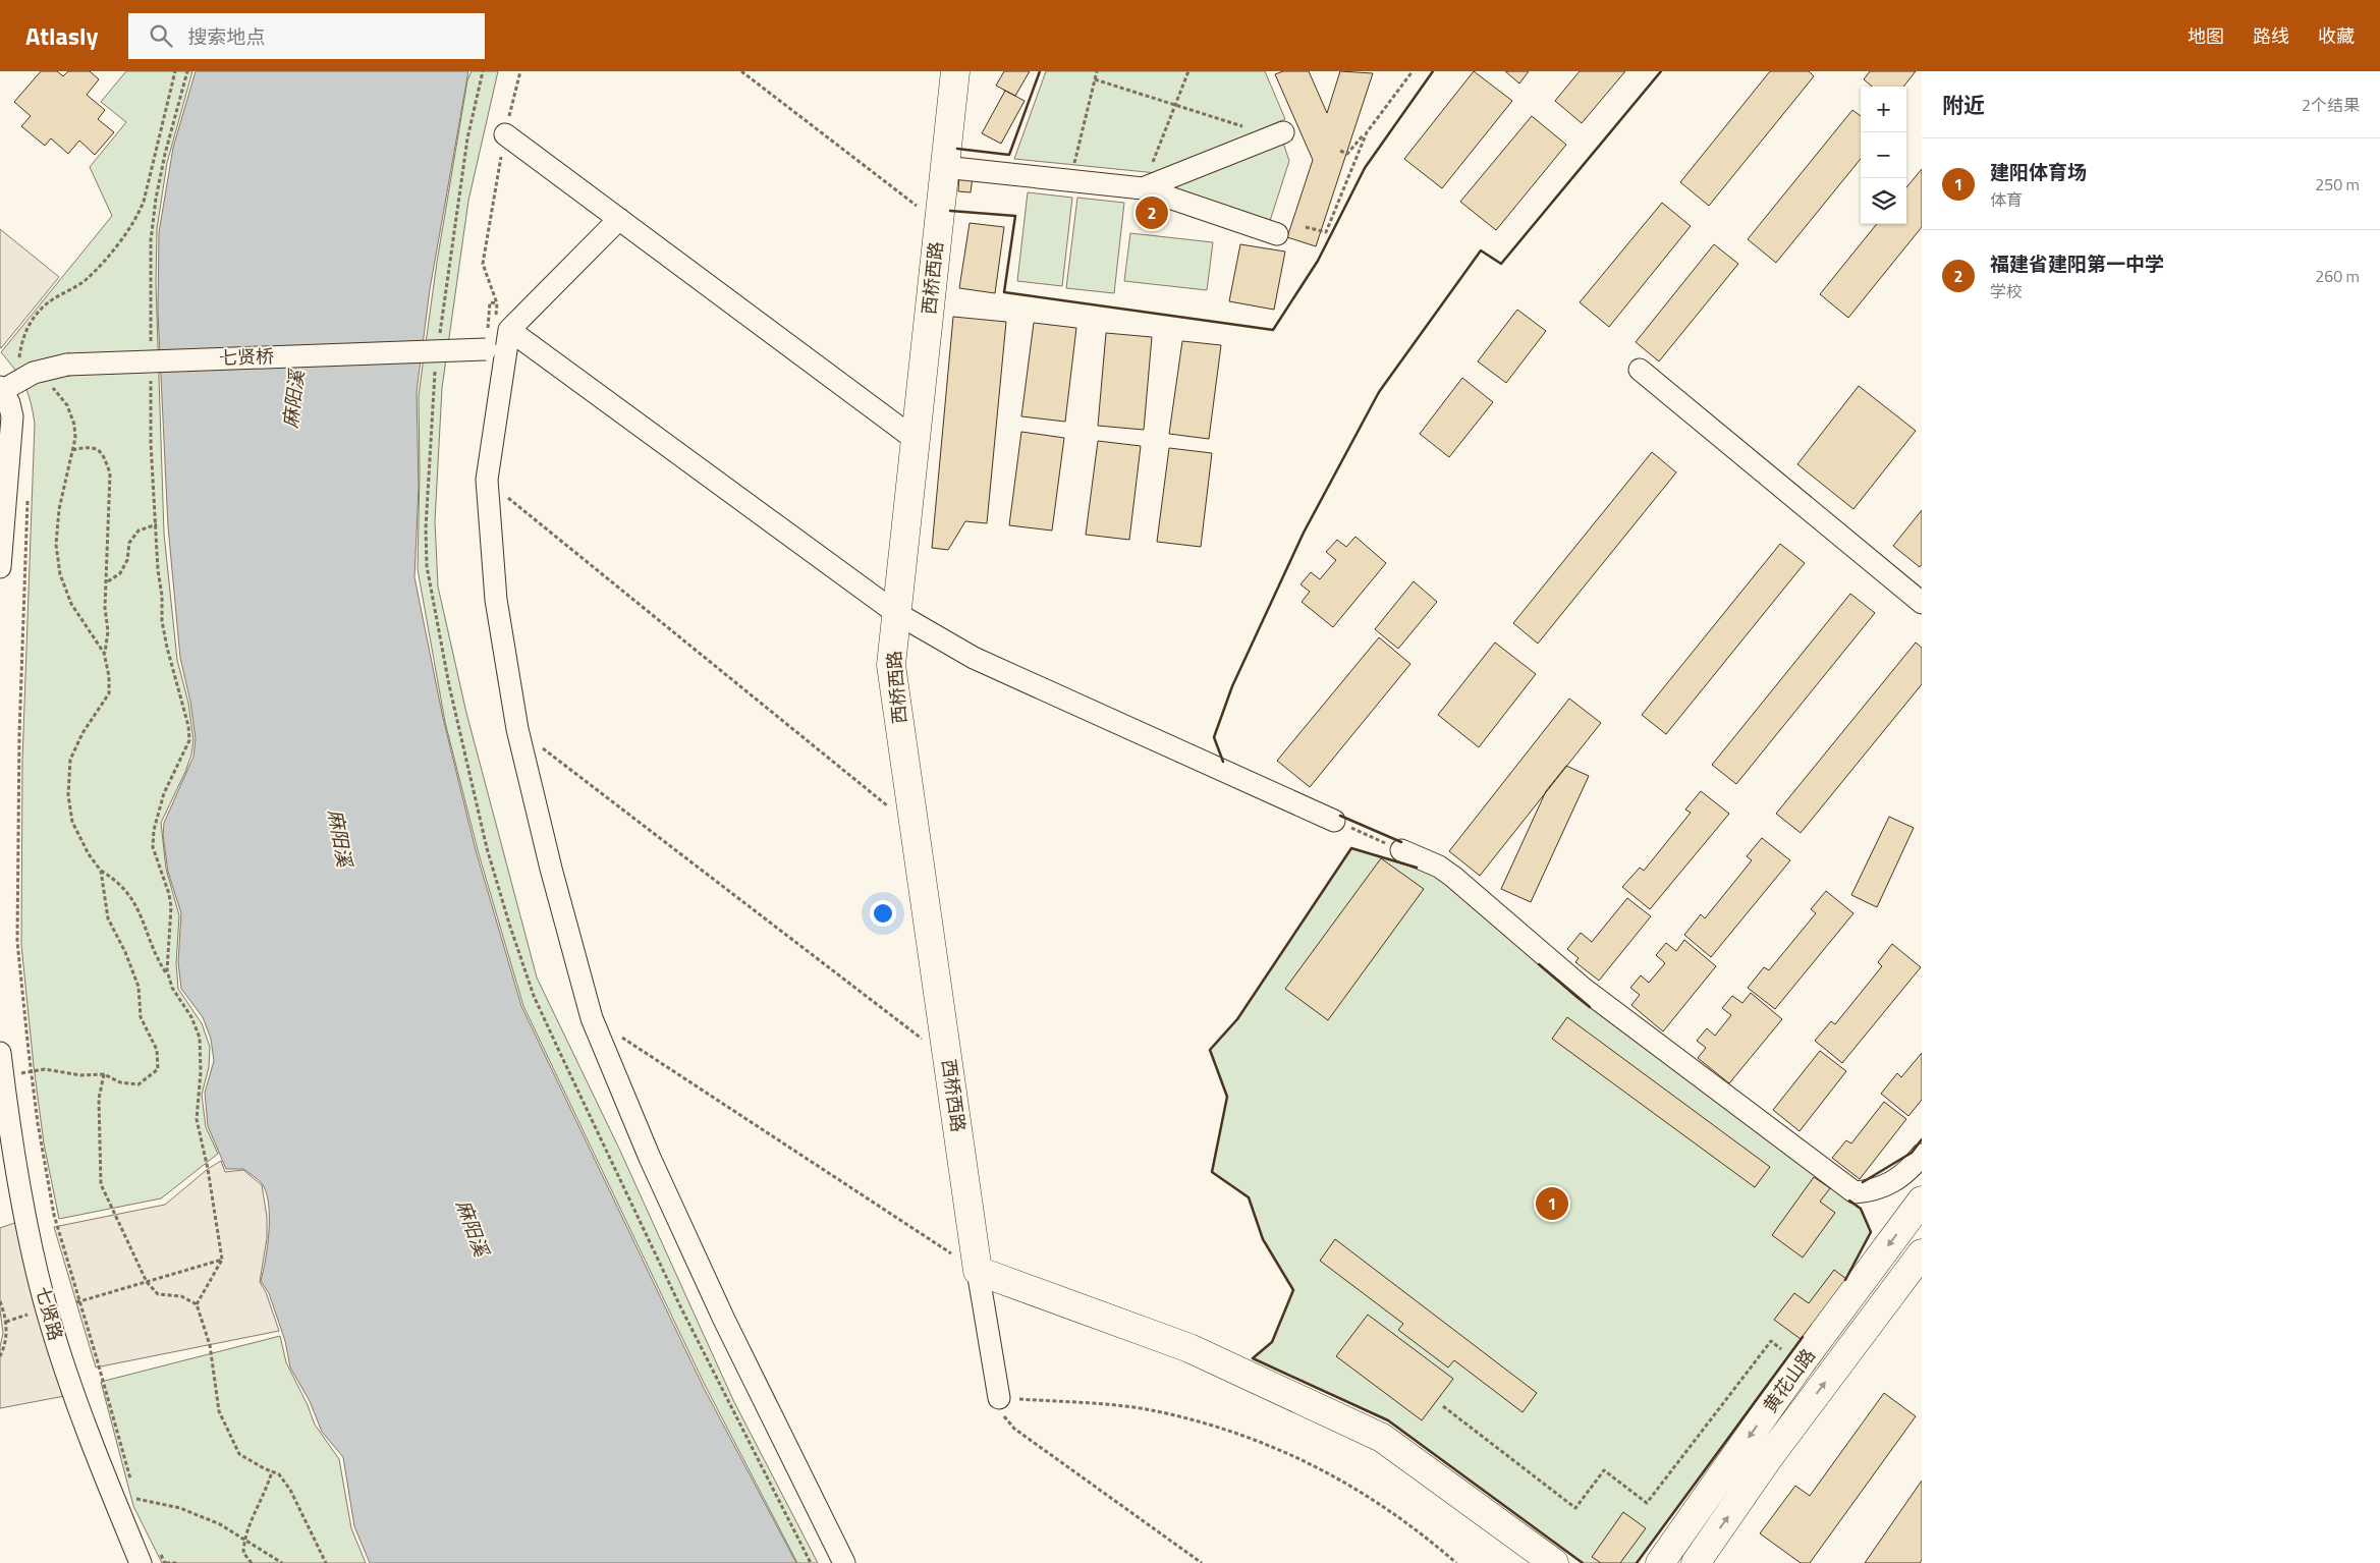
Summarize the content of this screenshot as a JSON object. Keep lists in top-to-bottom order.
{
  "streets": {
    "main road": ["西桥西路", "黄花山路"],
    "street": ["七贤桥", "七贤路"]
  },
  "water": ["麻阳溪"],
  "page": {
    "header": "Atlasly",
    "search": "搜索地点",
    "nav": ["地图", "路线", "收藏"],
    "heading": ["附近", "2个结果"],
    "map_buttons": ["+", "−"],
    "list": [
      {
        "mark": "1",
        "name": "建阳体育场",
        "note": "体育",
        "value": "250 m"
      },
      {
        "mark": "2",
        "name": "福建省建阳第一中学",
        "note": "学校",
        "value": "260 m"
      }
    ],
    "pins": ["2", "1"]
  }
}
